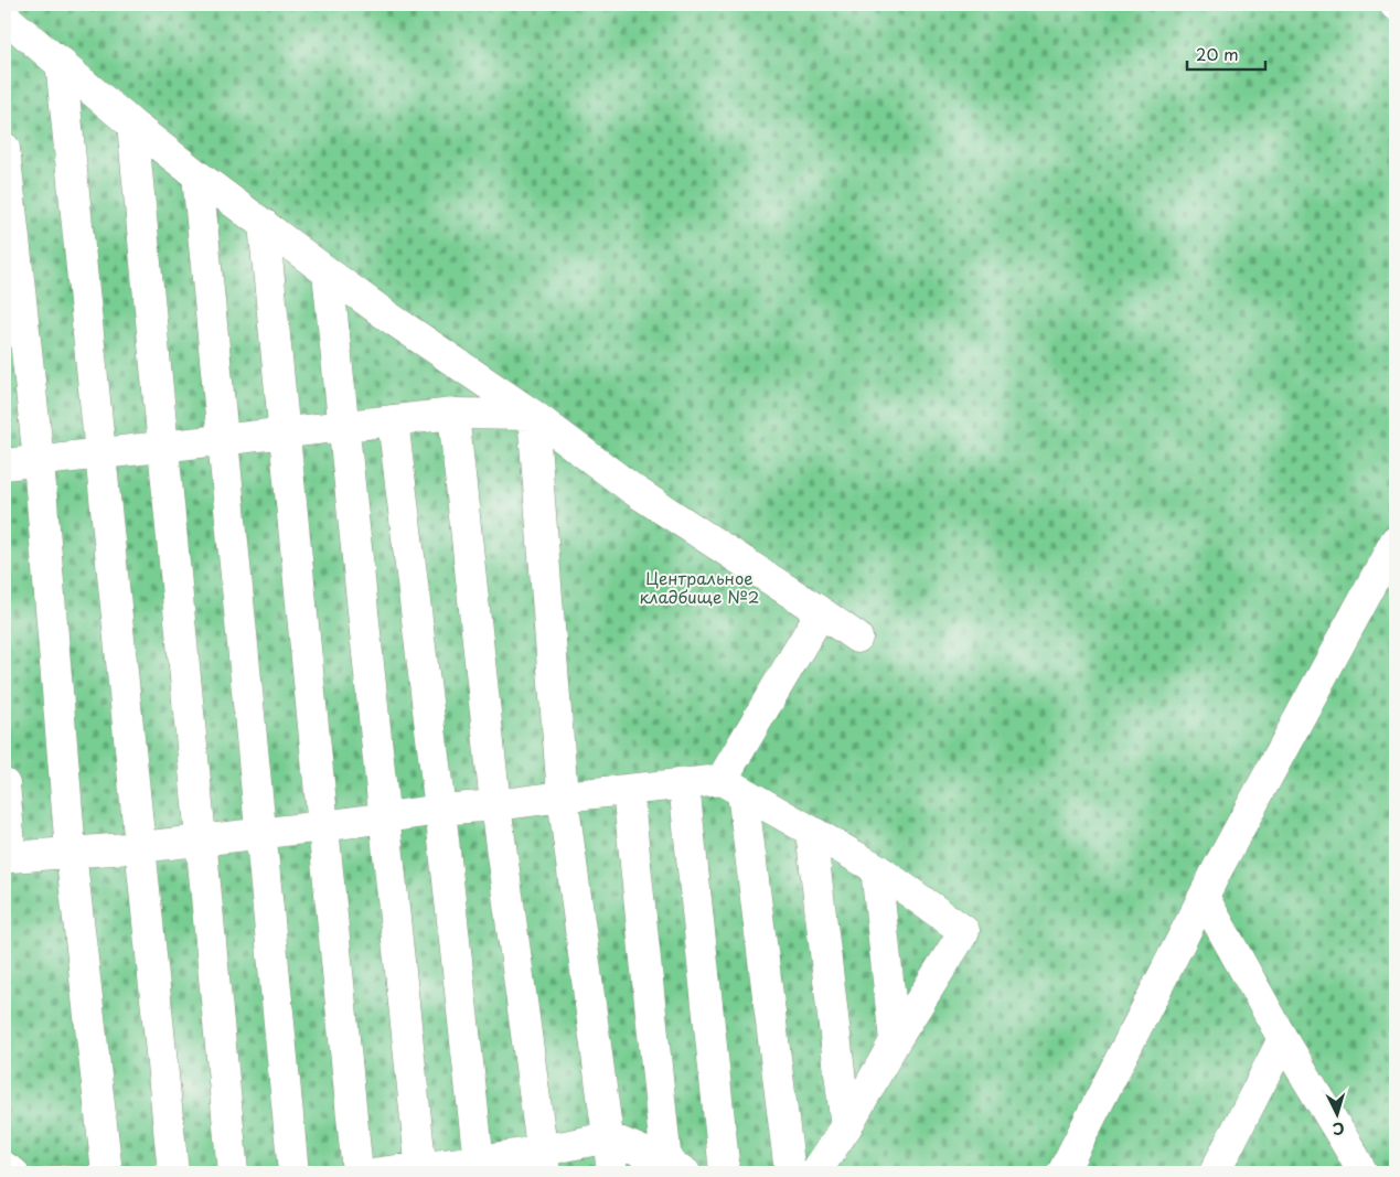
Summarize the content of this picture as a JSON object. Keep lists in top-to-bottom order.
{
  "parks": ["Центральное кладбище №2"],
  "scale_bar": "20 m",
  "north": "bottom"
}
